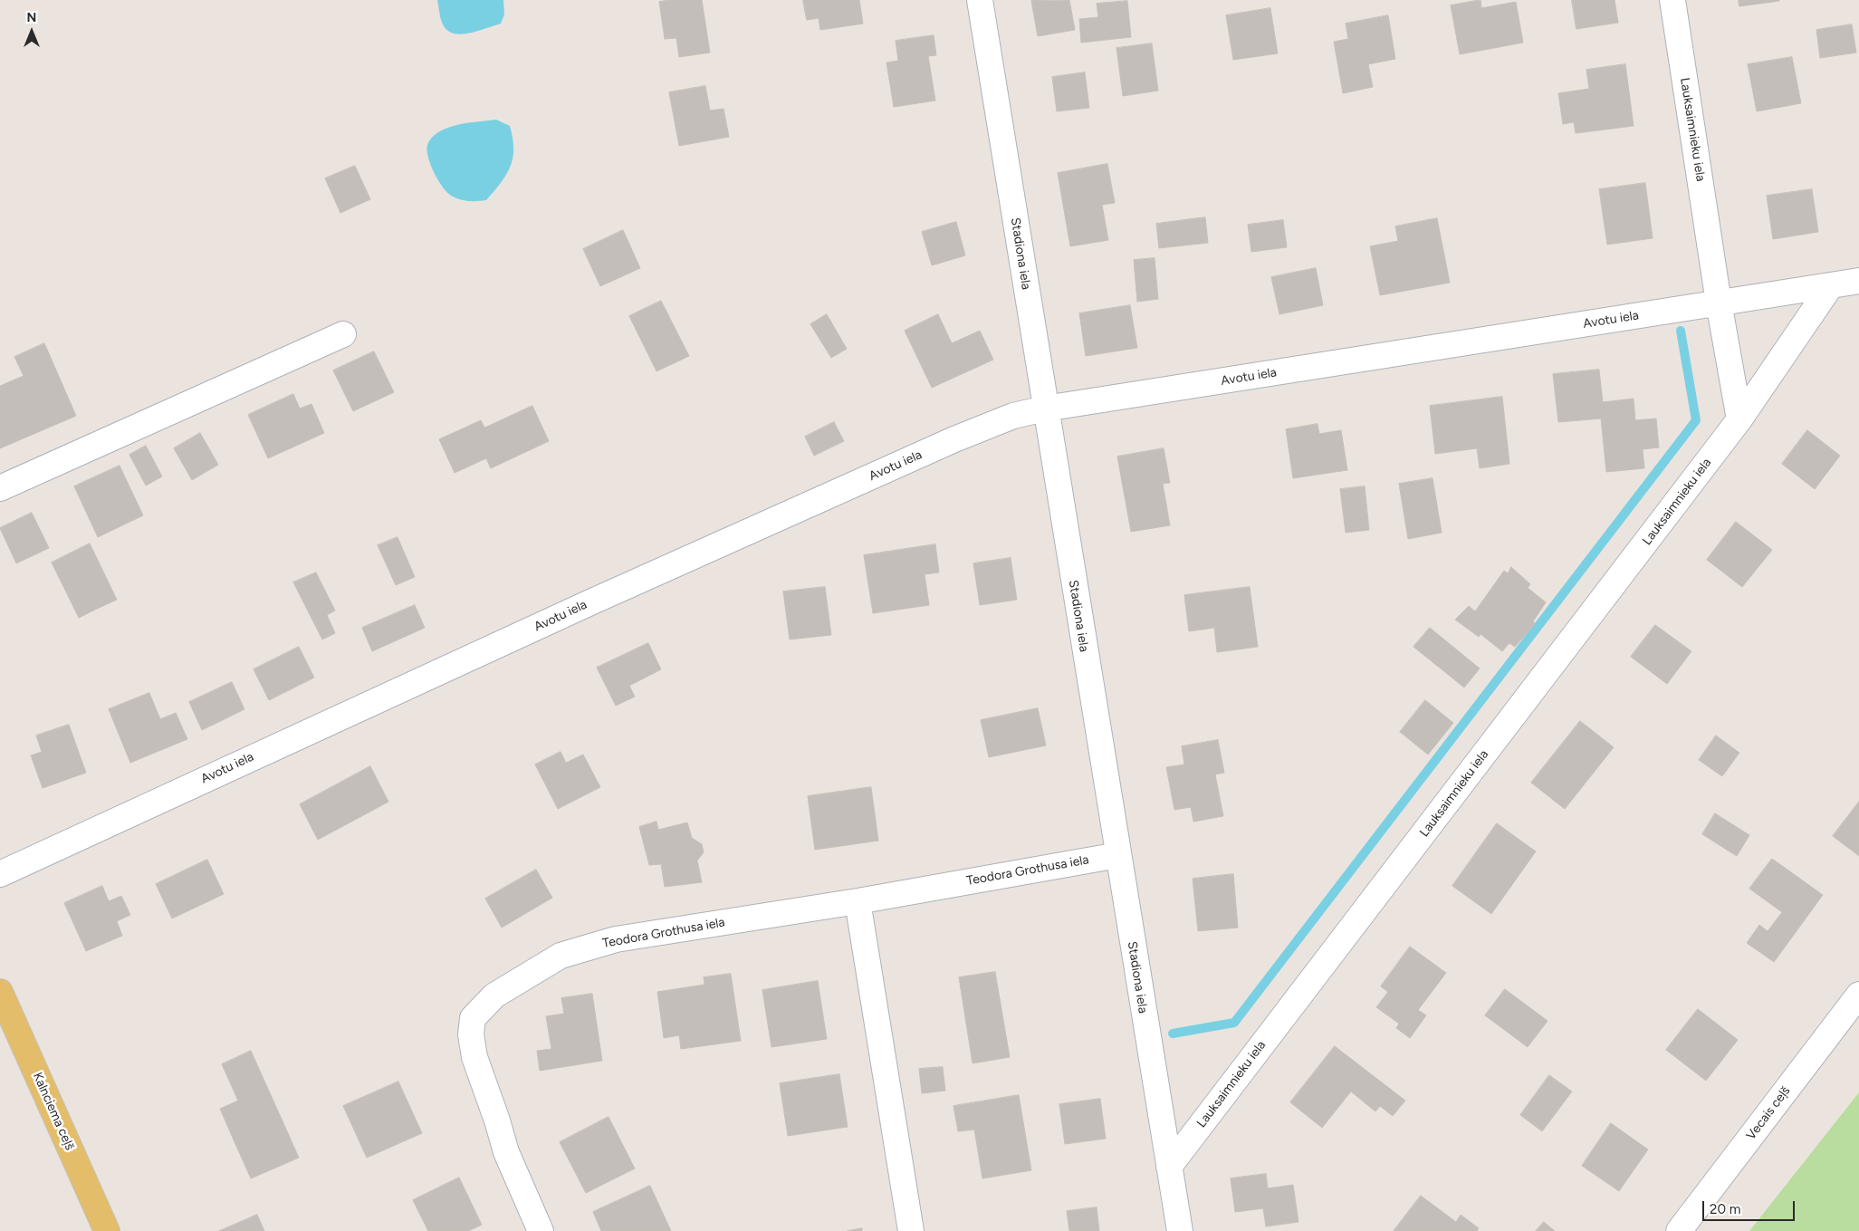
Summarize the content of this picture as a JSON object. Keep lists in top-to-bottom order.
{
  "streets": {
    "main road": ["Kalnciema ceļš"],
    "street": [
      "Lauksaimnieku iela",
      "Stadiona iela",
      "Avotu iela",
      "Teodora Grothusa iela",
      "Vecais ceļš"
    ]
  },
  "crossings": [
    ["Lauksaimnieku iela", "Stadiona iela"],
    ["Lauksaimnieku iela", "Avotu iela"],
    ["Stadiona iela", "Avotu iela"],
    ["Stadiona iela", "Teodora Grothusa iela"]
  ],
  "scale_bar": "20 m",
  "north": "top"
}
